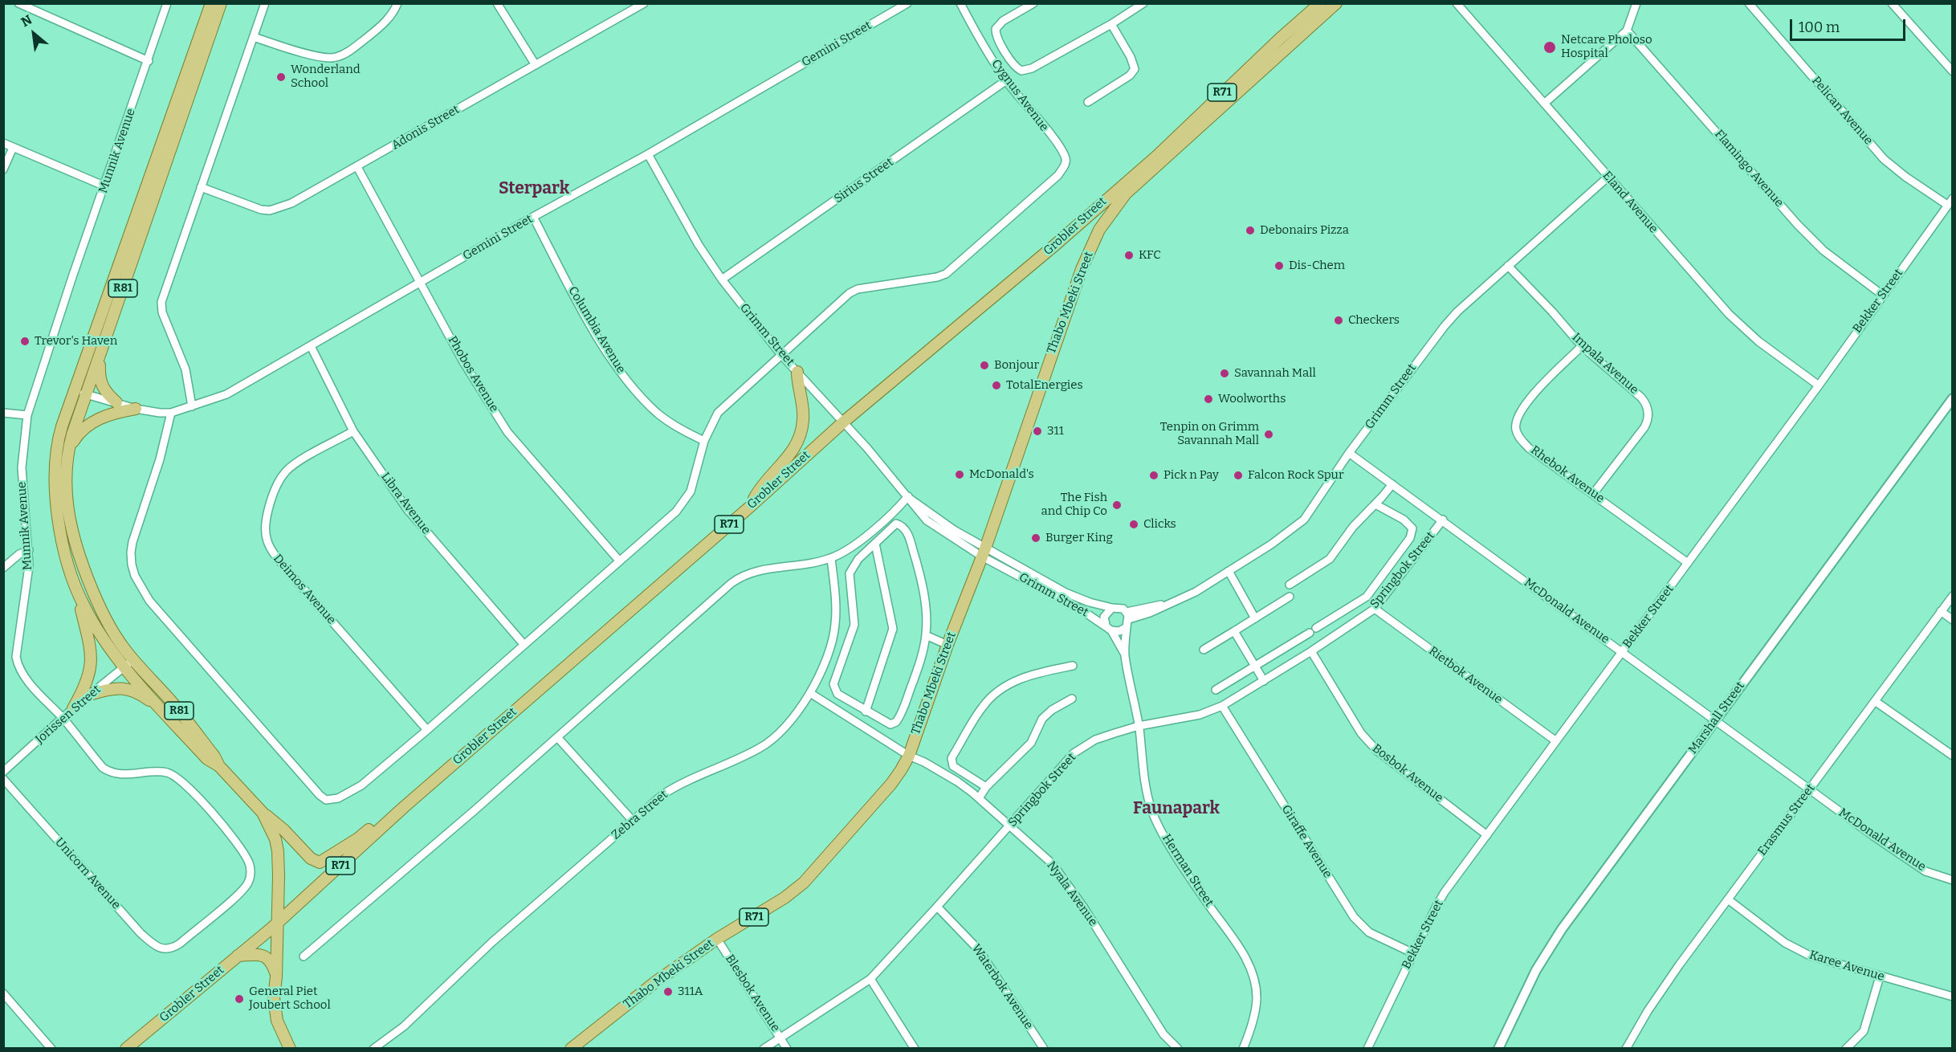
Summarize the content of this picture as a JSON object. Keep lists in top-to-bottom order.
{
  "streets": {
    "main road": [
      "R71",
      "Grobler Street",
      "R81",
      "Thabo Mbeki Street"
    ],
    "street": [
      "Gemini Street",
      "Cygnus Avenue",
      "Pelican Avenue",
      "Adonis Street",
      "Munnik Avenue",
      "Flamingo Avenue",
      "Sirius Street",
      "Eland Avenue",
      "Bekker Street",
      "Columbia Avenue",
      "Grimm Street",
      "Impala Avenue",
      "Phobos Avenue",
      "Rhebok Avenue",
      "Libra Avenue",
      "Springbok Street",
      "Deimos Avenue",
      "McDonald Avenue",
      "Rietbok Avenue",
      "Jorissen Street",
      "Marshall Street",
      "Bosbok Avenue",
      "Zebra Street",
      "Erasmus Street",
      "Giraffe Avenue",
      "Herman Street",
      "Unicorn Avenue",
      "Nyala Avenue",
      "Karee Avenue",
      "Waterbok Avenue",
      "Blesbok Avenue"
    ]
  },
  "crossings": [
    ["Gemini Street", "R81"],
    ["Gemini Street", "Columbia Avenue"],
    ["Gemini Street", "Grimm Street"],
    ["Gemini Street", "Phobos Avenue"],
    ["Gemini Street", "Libra Avenue"],
    ["R71", "Thabo Mbeki Street"],
    ["Cygnus Avenue", "Sirius Street"],
    ["Cygnus Avenue", "Grimm Street"],
    ["Pelican Avenue", "Bekker Street"],
    ["Adonis Street", "Phobos Avenue"],
    ["Munnik Avenue", "Jorissen Street"],
    ["Munnik Avenue", "Unicorn Avenue"],
    ["Flamingo Avenue", "Bekker Street"],
    ["Sirius Street", "Grimm Street"],
    ["Eland Avenue", "Bekker Street"],
    ["Eland Avenue", "Grimm Street"],
    ["Grobler Street", "R81"],
    ["Grobler Street", "Grimm Street"],
    ["R81", "Jorissen Street"],
    ["Bekker Street", "Rhebok Avenue"],
    ["Bekker Street", "McDonald Avenue"],
    ["Bekker Street", "Rietbok Avenue"],
    ["Bekker Street", "Bosbok Avenue"],
    ["Bekker Street", "Giraffe Avenue"],
    ["Thabo Mbeki Street", "Grimm Street"],
    ["Thabo Mbeki Street", "Nyala Avenue"],
    ["Thabo Mbeki Street", "Blesbok Avenue"],
    ["Grimm Street", "Impala Avenue"],
    ["Grimm Street", "McDonald Avenue"],
    ["Grimm Street", "Herman Street"],
    ["Impala Avenue", "Rhebok Avenue"],
    ["Libra Avenue", "Deimos Avenue"],
    ["Springbok Street", "McDonald Avenue"],
    ["Springbok Street", "Rietbok Avenue"],
    ["Springbok Street", "Bosbok Avenue"],
    ["Springbok Street", "Giraffe Avenue"],
    ["Springbok Street", "Herman Street"],
    ["Springbok Street", "Nyala Avenue"],
    ["Springbok Street", "Waterbok Avenue"],
    ["Springbok Street", "Blesbok Avenue"],
    ["McDonald Avenue", "Marshall Street"],
    ["McDonald Avenue", "Erasmus Street"],
    ["Zebra Street", "Nyala Avenue"],
    ["Erasmus Street", "Karee Avenue"]
  ],
  "districts": ["Sterpark", "Faunapark"],
  "places": [
    "Netcare Pholoso Hospital",
    "Wonderland School",
    "Debonairs Pizza",
    "KFC",
    "Dis-Chem",
    "Checkers",
    "Trevor's Haven",
    "Bonjour",
    "Savannah Mall",
    "TotalEnergies",
    "Woolworths",
    "311",
    "Tenpin on Grimm Savannah Mall",
    "McDonald's",
    "Pick n Pay",
    "Falcon Rock Spur",
    "The Fish and Chip Co",
    "Clicks",
    "Burger King",
    "311A",
    "General Piet Joubert School"
  ],
  "scale_bar": "100 m",
  "north": "top left"
}
